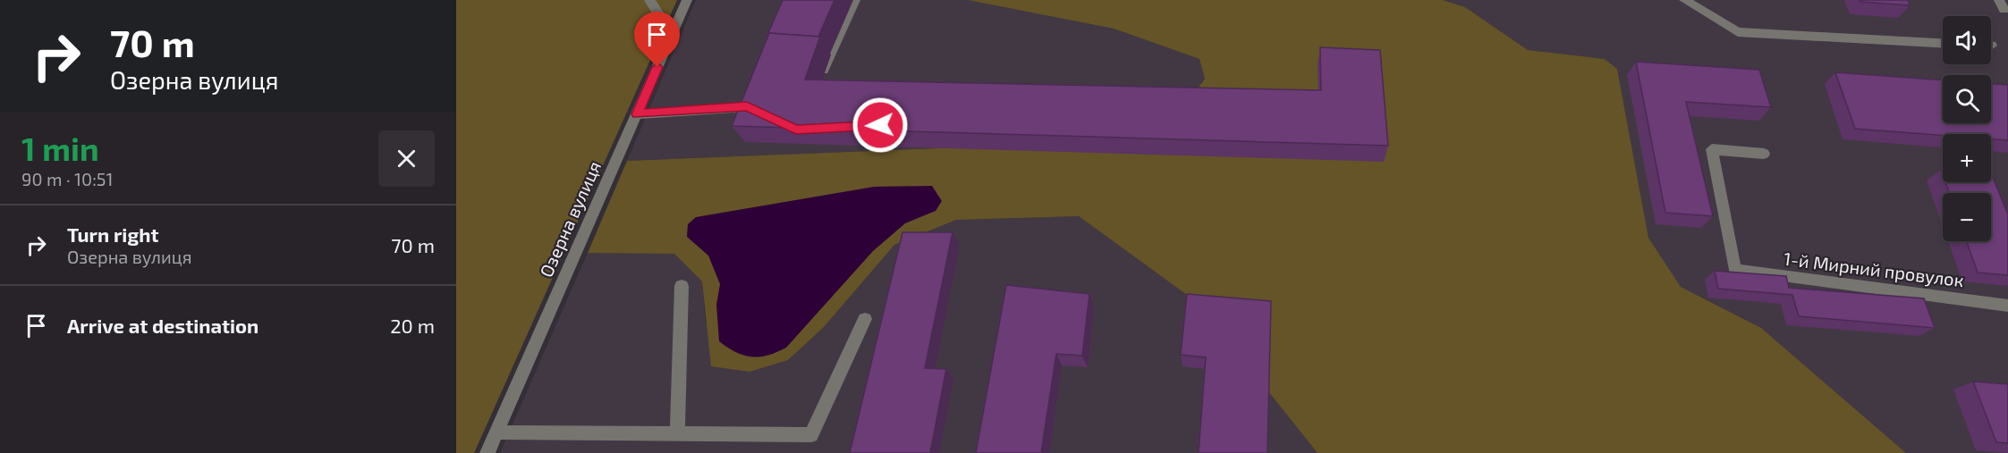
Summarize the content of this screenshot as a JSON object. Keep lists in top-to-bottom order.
{
  "streets": {
    "street": ["Озерна вулиця", "1-й Мирний провулок"]
  },
  "page": {
    "turn": ["70 m", "Озерна вулиця"],
    "map_buttons": ["+", "−"],
    "heading": ["1 min", "90 m · 10:51"],
    "list": [
      {
        "name": "Turn right",
        "note": "Озерна вулиця",
        "value": "70 m"
      },
      {
        "name": "Arrive at destination",
        "value": "20 m"
      }
    ]
  }
}
